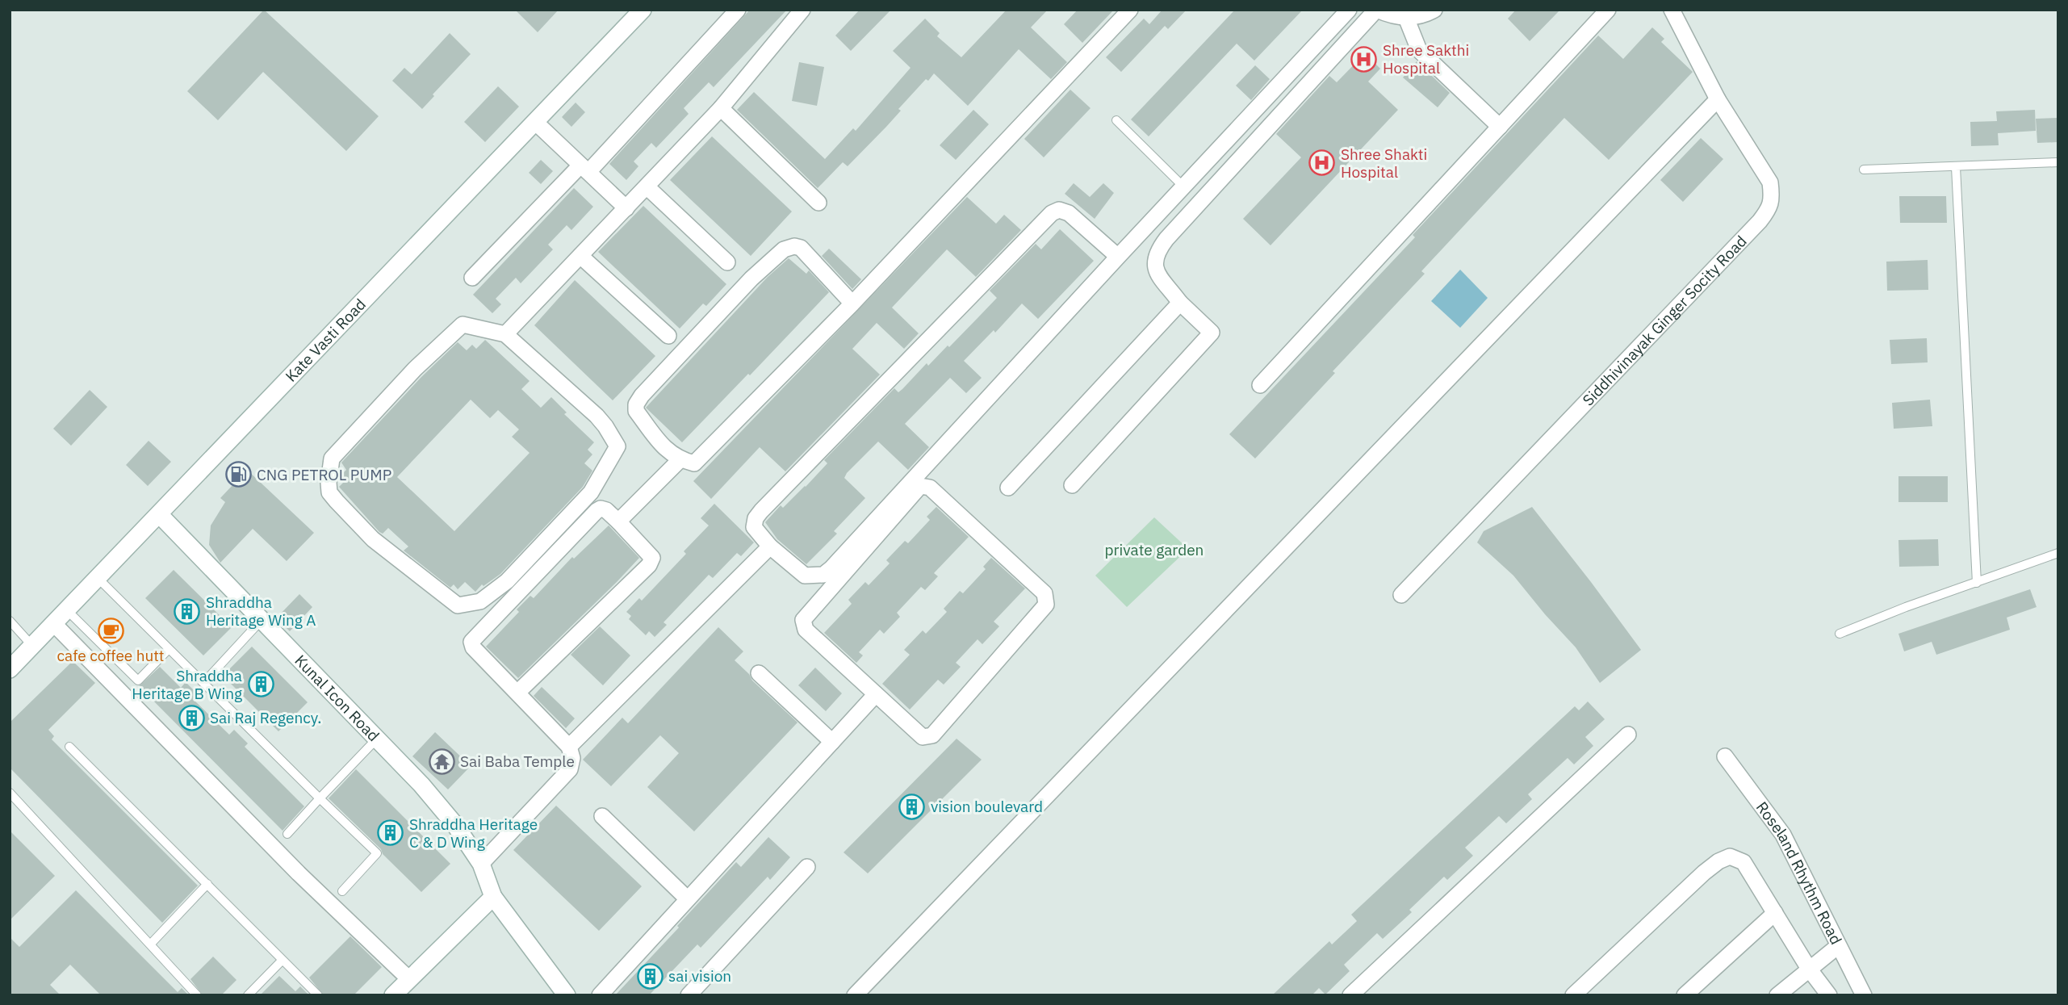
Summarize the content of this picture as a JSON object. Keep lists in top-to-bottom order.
{
  "streets": {
    "street": [
      "Siddhivinayak Ginger Socity Road",
      "Kate Vasti Road",
      "Kunal Icon Road",
      "Roseland Rhythm Road"
    ]
  },
  "crossings": [
    ["Kate Vasti Road", "Kunal Icon Road"]
  ],
  "parks": ["private garden"],
  "places": {
    "hospital": ["Shree Sakthi Hospital", "Shree Shakti Hospital"],
    "fuel station": ["CNG PETROL PUMP"],
    "building": [
      "Shraddha Heritage Wing A",
      "Shraddha Heritage B Wing",
      "Sai Raj Regency.",
      "vision boulevard",
      "Shraddha Heritage C & D Wing",
      "sai vision"
    ],
    "cafe": ["cafe coffee hutt"],
    "temple": ["Sai Baba Temple"]
  }
}
